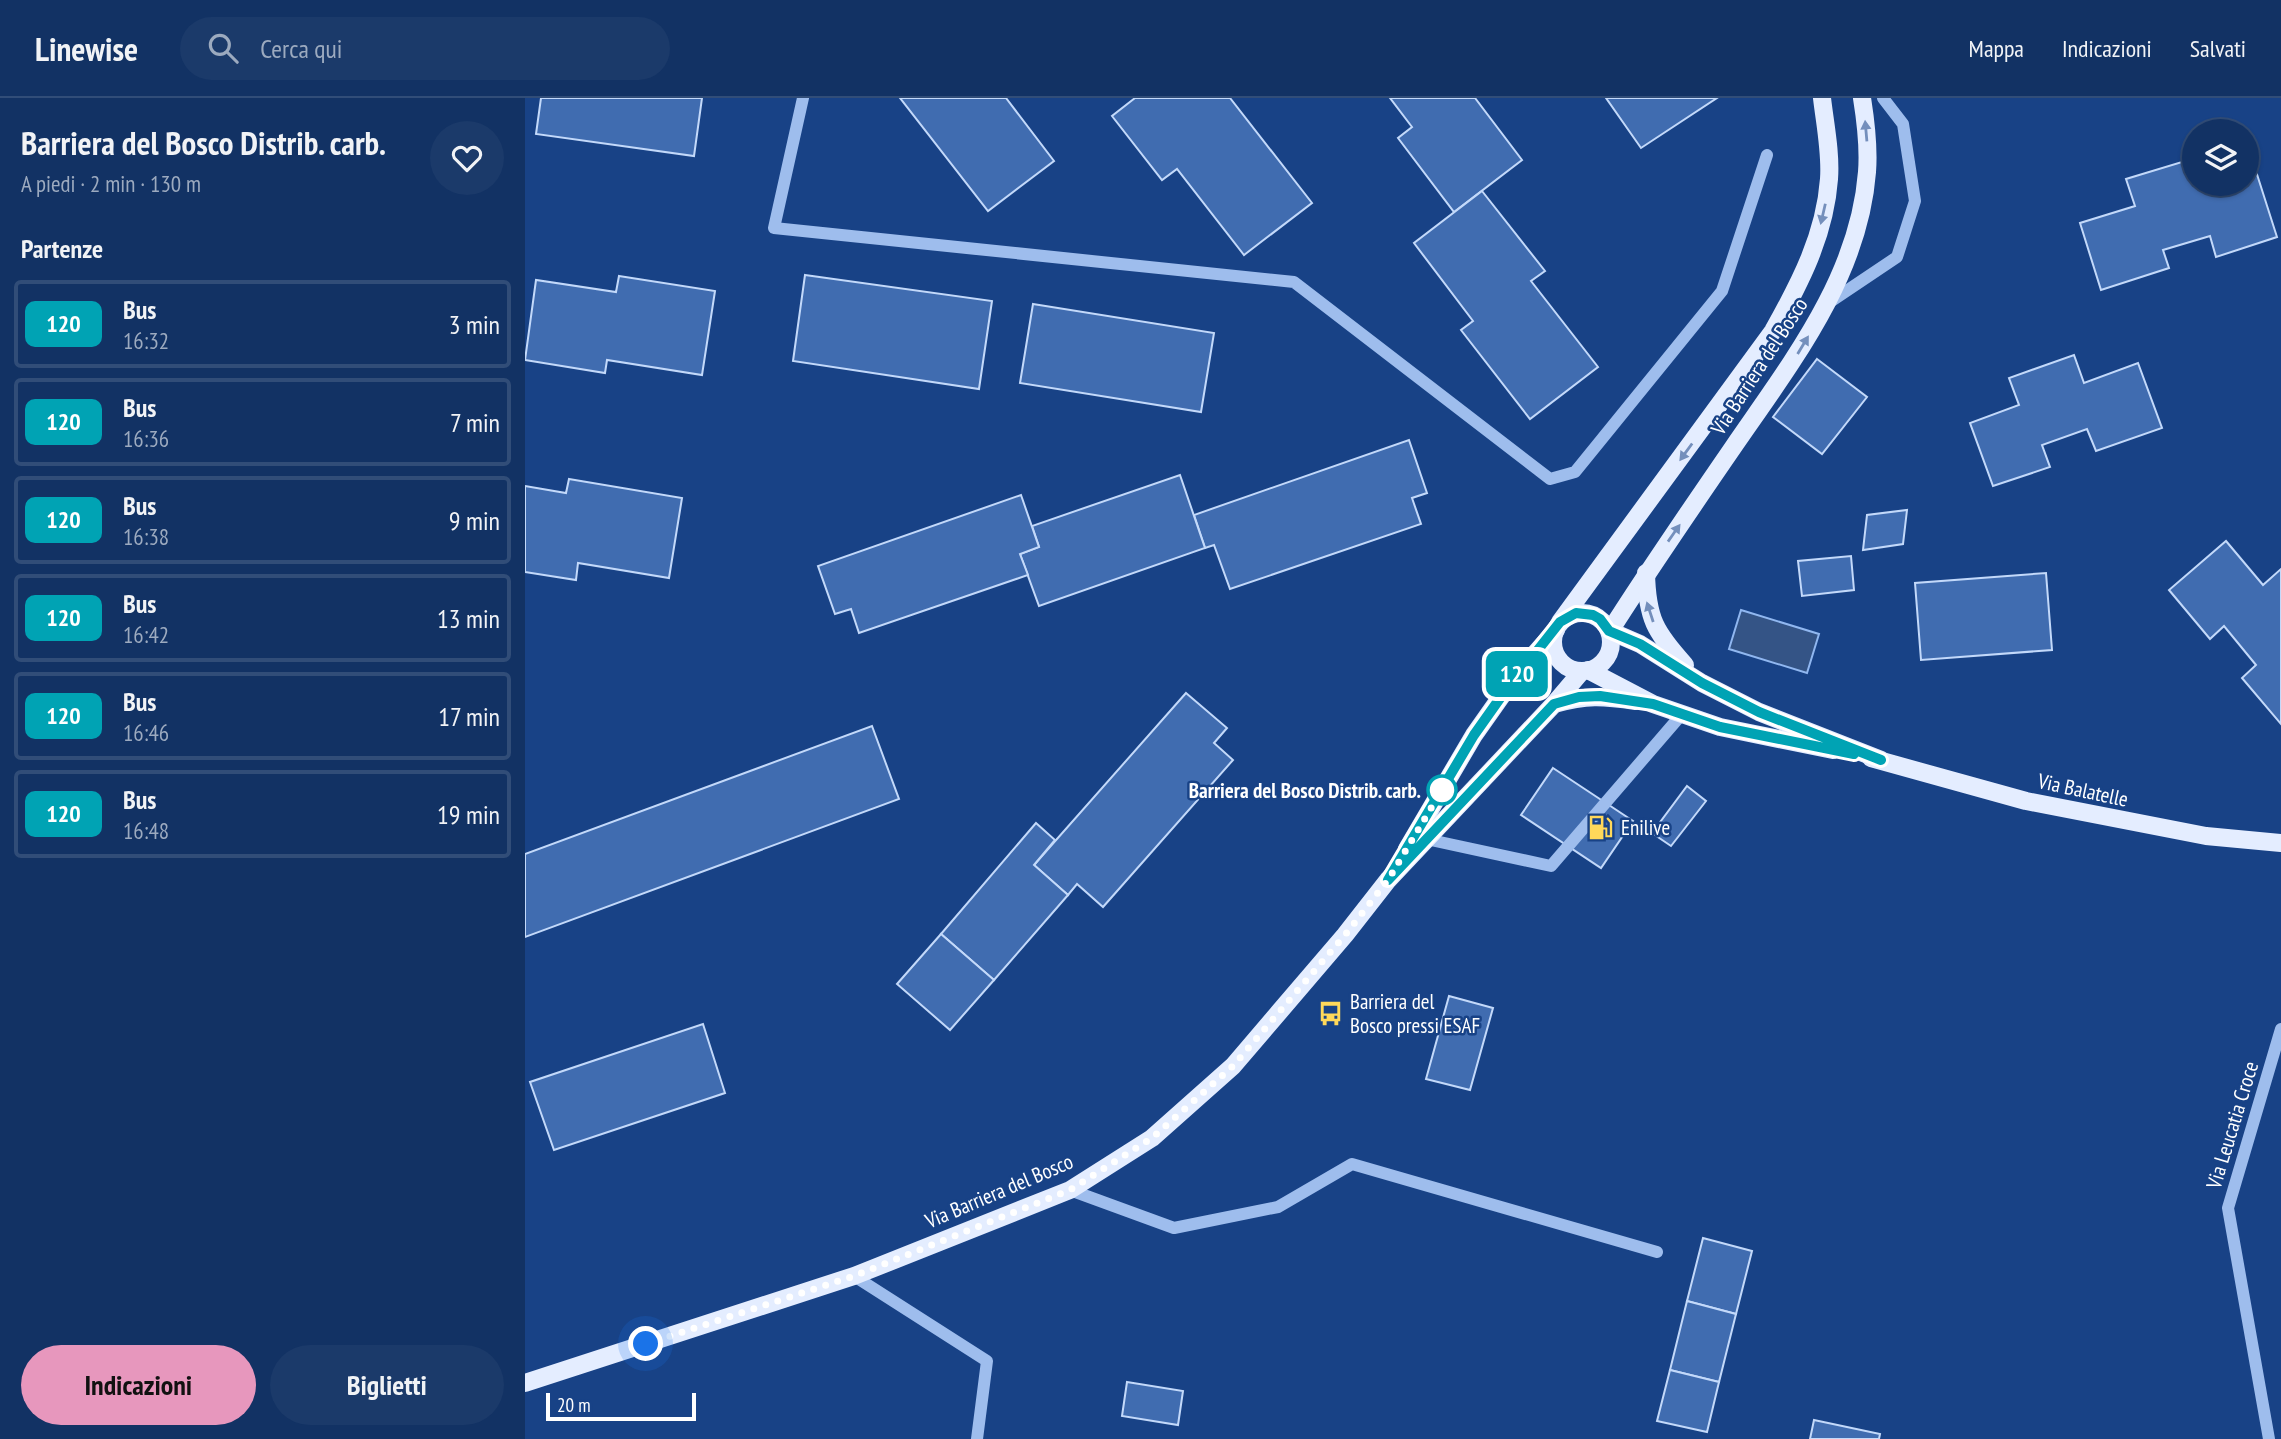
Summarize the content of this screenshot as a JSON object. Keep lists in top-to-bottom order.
{
  "streets": {
    "main road": ["Via Barriera del Bosco", "Via Balatelle"],
    "street": ["Via Leucatia Croce"]
  },
  "places": {
    "other": ["Barriera del Bosco Distrib. carb."],
    "fuel station": ["Enilive"],
    "bus stop": ["Barriera del Bosco pressi ESAF"]
  },
  "lines": ["bus line 120"],
  "scale_bar": "20 m",
  "page": {
    "header": "Linewise",
    "search": "Cerca qui",
    "nav": ["Mappa", "Indicazioni", "Salvati"],
    "heading": [
      ["Barriera del Bosco Distrib. carb.", "A piedi · 2 min · 130 m"],
      "Partenze"
    ],
    "on_map": "120",
    "list": [
      {
        "mark": "120",
        "name": "Bus",
        "note": "16:32",
        "value": "3 min"
      },
      {
        "mark": "120",
        "name": "Bus",
        "note": "16:36",
        "value": "7 min"
      },
      {
        "mark": "120",
        "name": "Bus",
        "note": "16:38",
        "value": "9 min"
      },
      {
        "mark": "120",
        "name": "Bus",
        "note": "16:42",
        "value": "13 min"
      },
      {
        "mark": "120",
        "name": "Bus",
        "note": "16:46",
        "value": "17 min"
      },
      {
        "mark": "120",
        "name": "Bus",
        "note": "16:48",
        "value": "19 min"
      }
    ],
    "buttons": ["Indicazioni", "Biglietti"],
    "scale": "20 m"
  }
}
